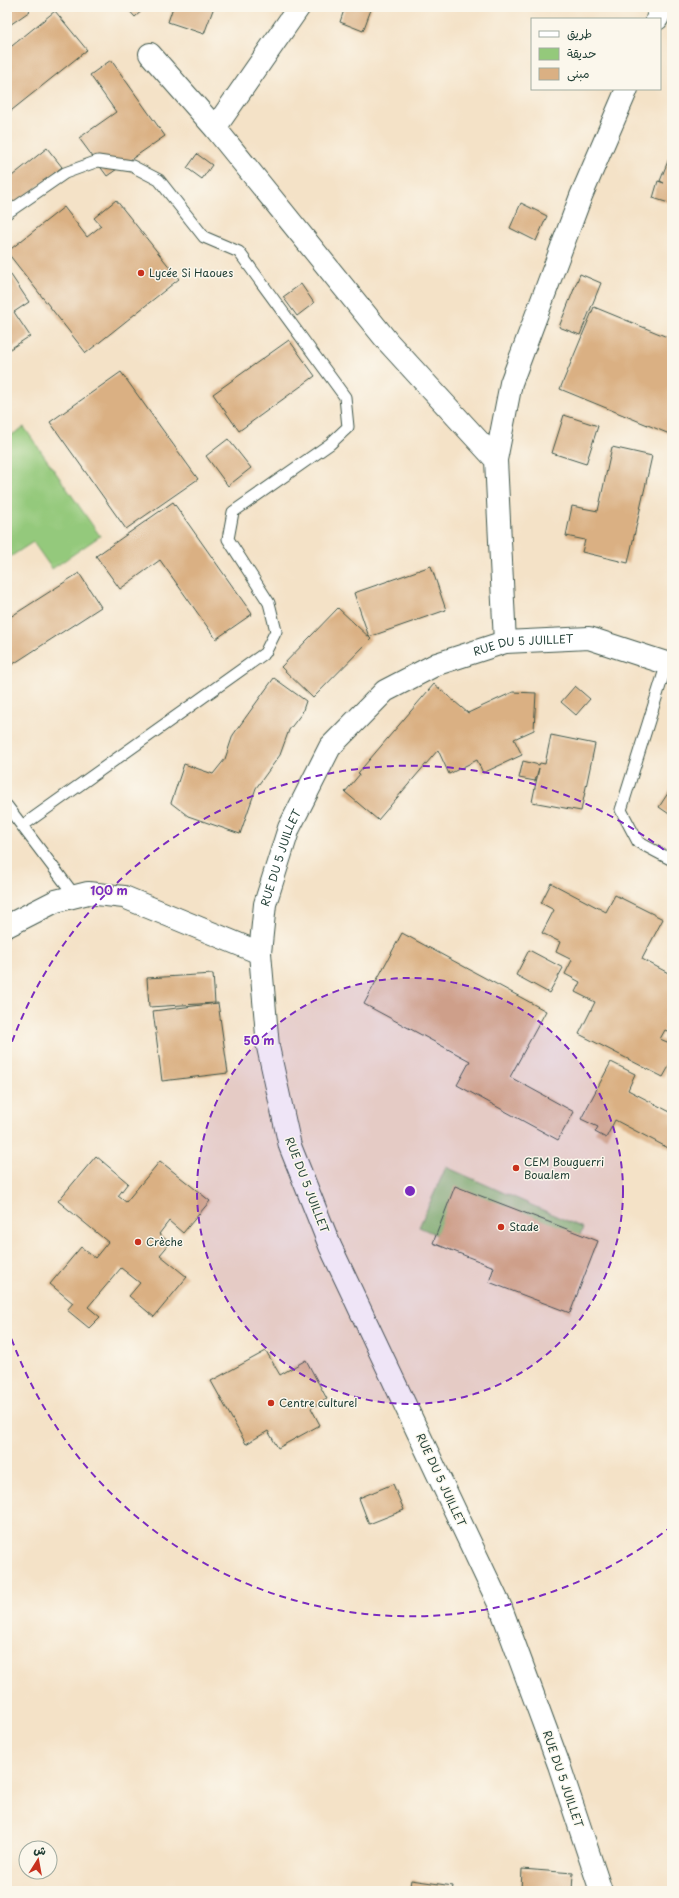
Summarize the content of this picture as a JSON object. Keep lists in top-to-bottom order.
{
  "streets": {
    "street": ["RUE DU 5 JUILLET"]
  },
  "places": [
    "Lycée Si Haoues",
    "CEM Bouguerri Boualem",
    "Stade",
    "Crèche",
    "Centre culturel"
  ],
  "legend": ["طريق", "حديقة", "مبنى"],
  "north": "top",
  "rings": ["100 m", "50 m"]
}
